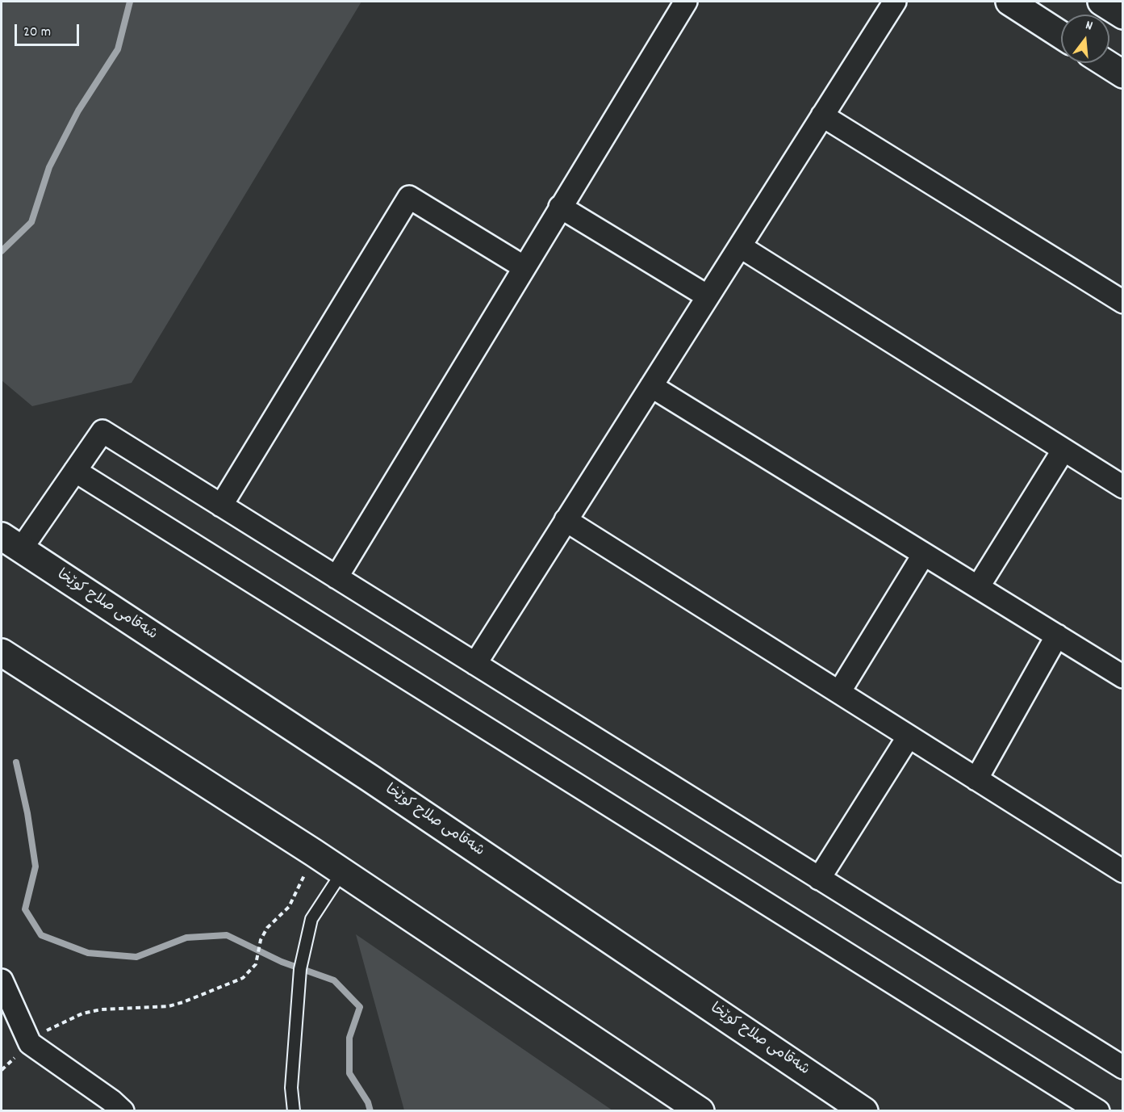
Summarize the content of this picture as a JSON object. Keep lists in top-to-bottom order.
{
  "streets": {
    "main road": ["شەقامی صلاح کوێخا"]
  },
  "scale_bar": "20 m",
  "north": "top"
}
